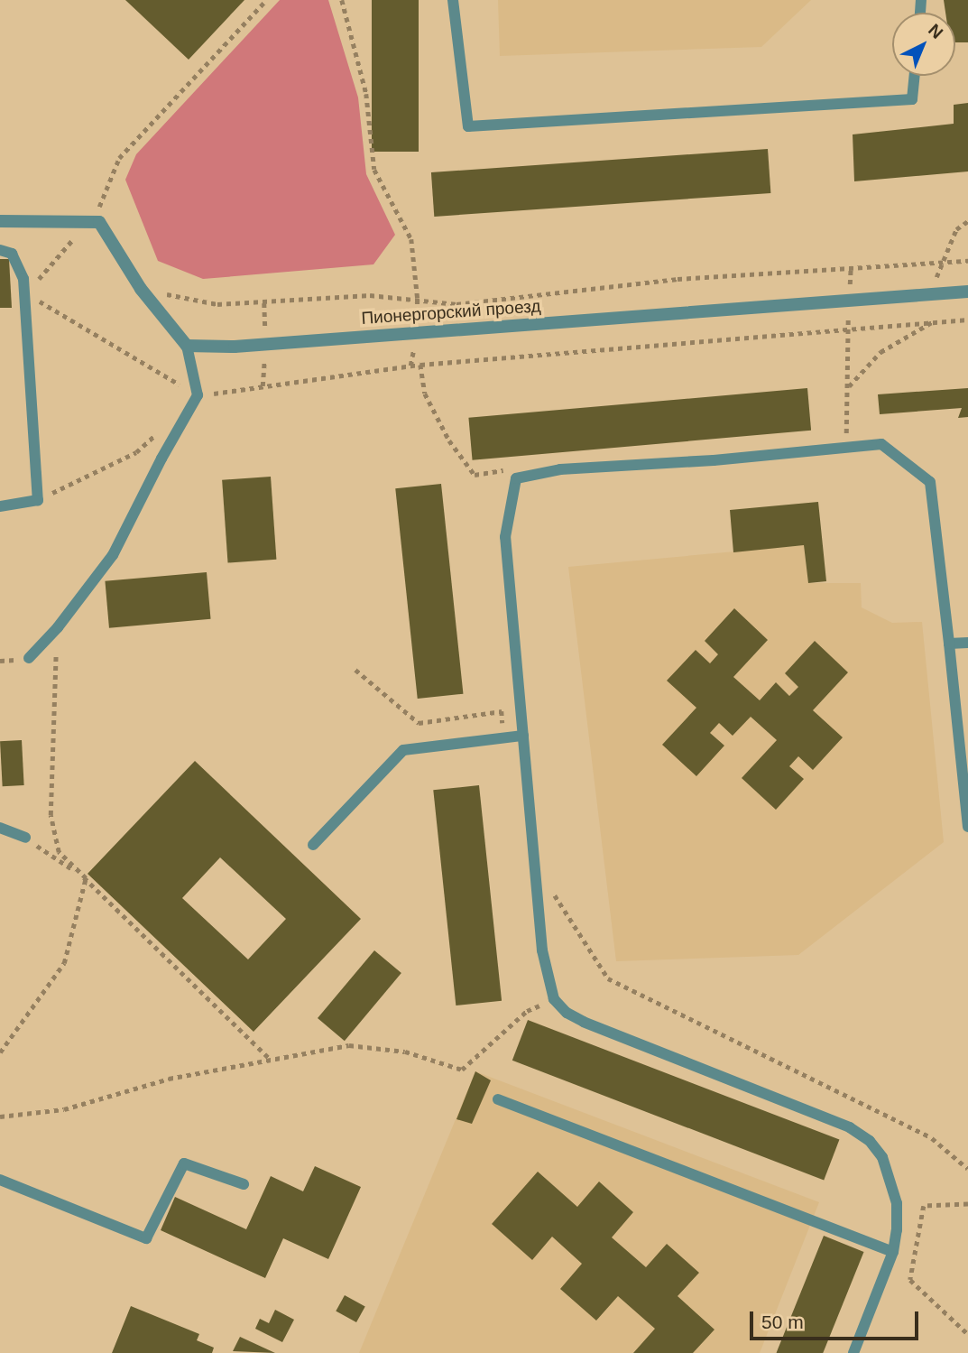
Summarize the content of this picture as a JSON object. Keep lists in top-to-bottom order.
{
  "streets": {
    "street": ["Пионергорский проезд"]
  },
  "scale_bar": "50 m",
  "north": "top right"
}
